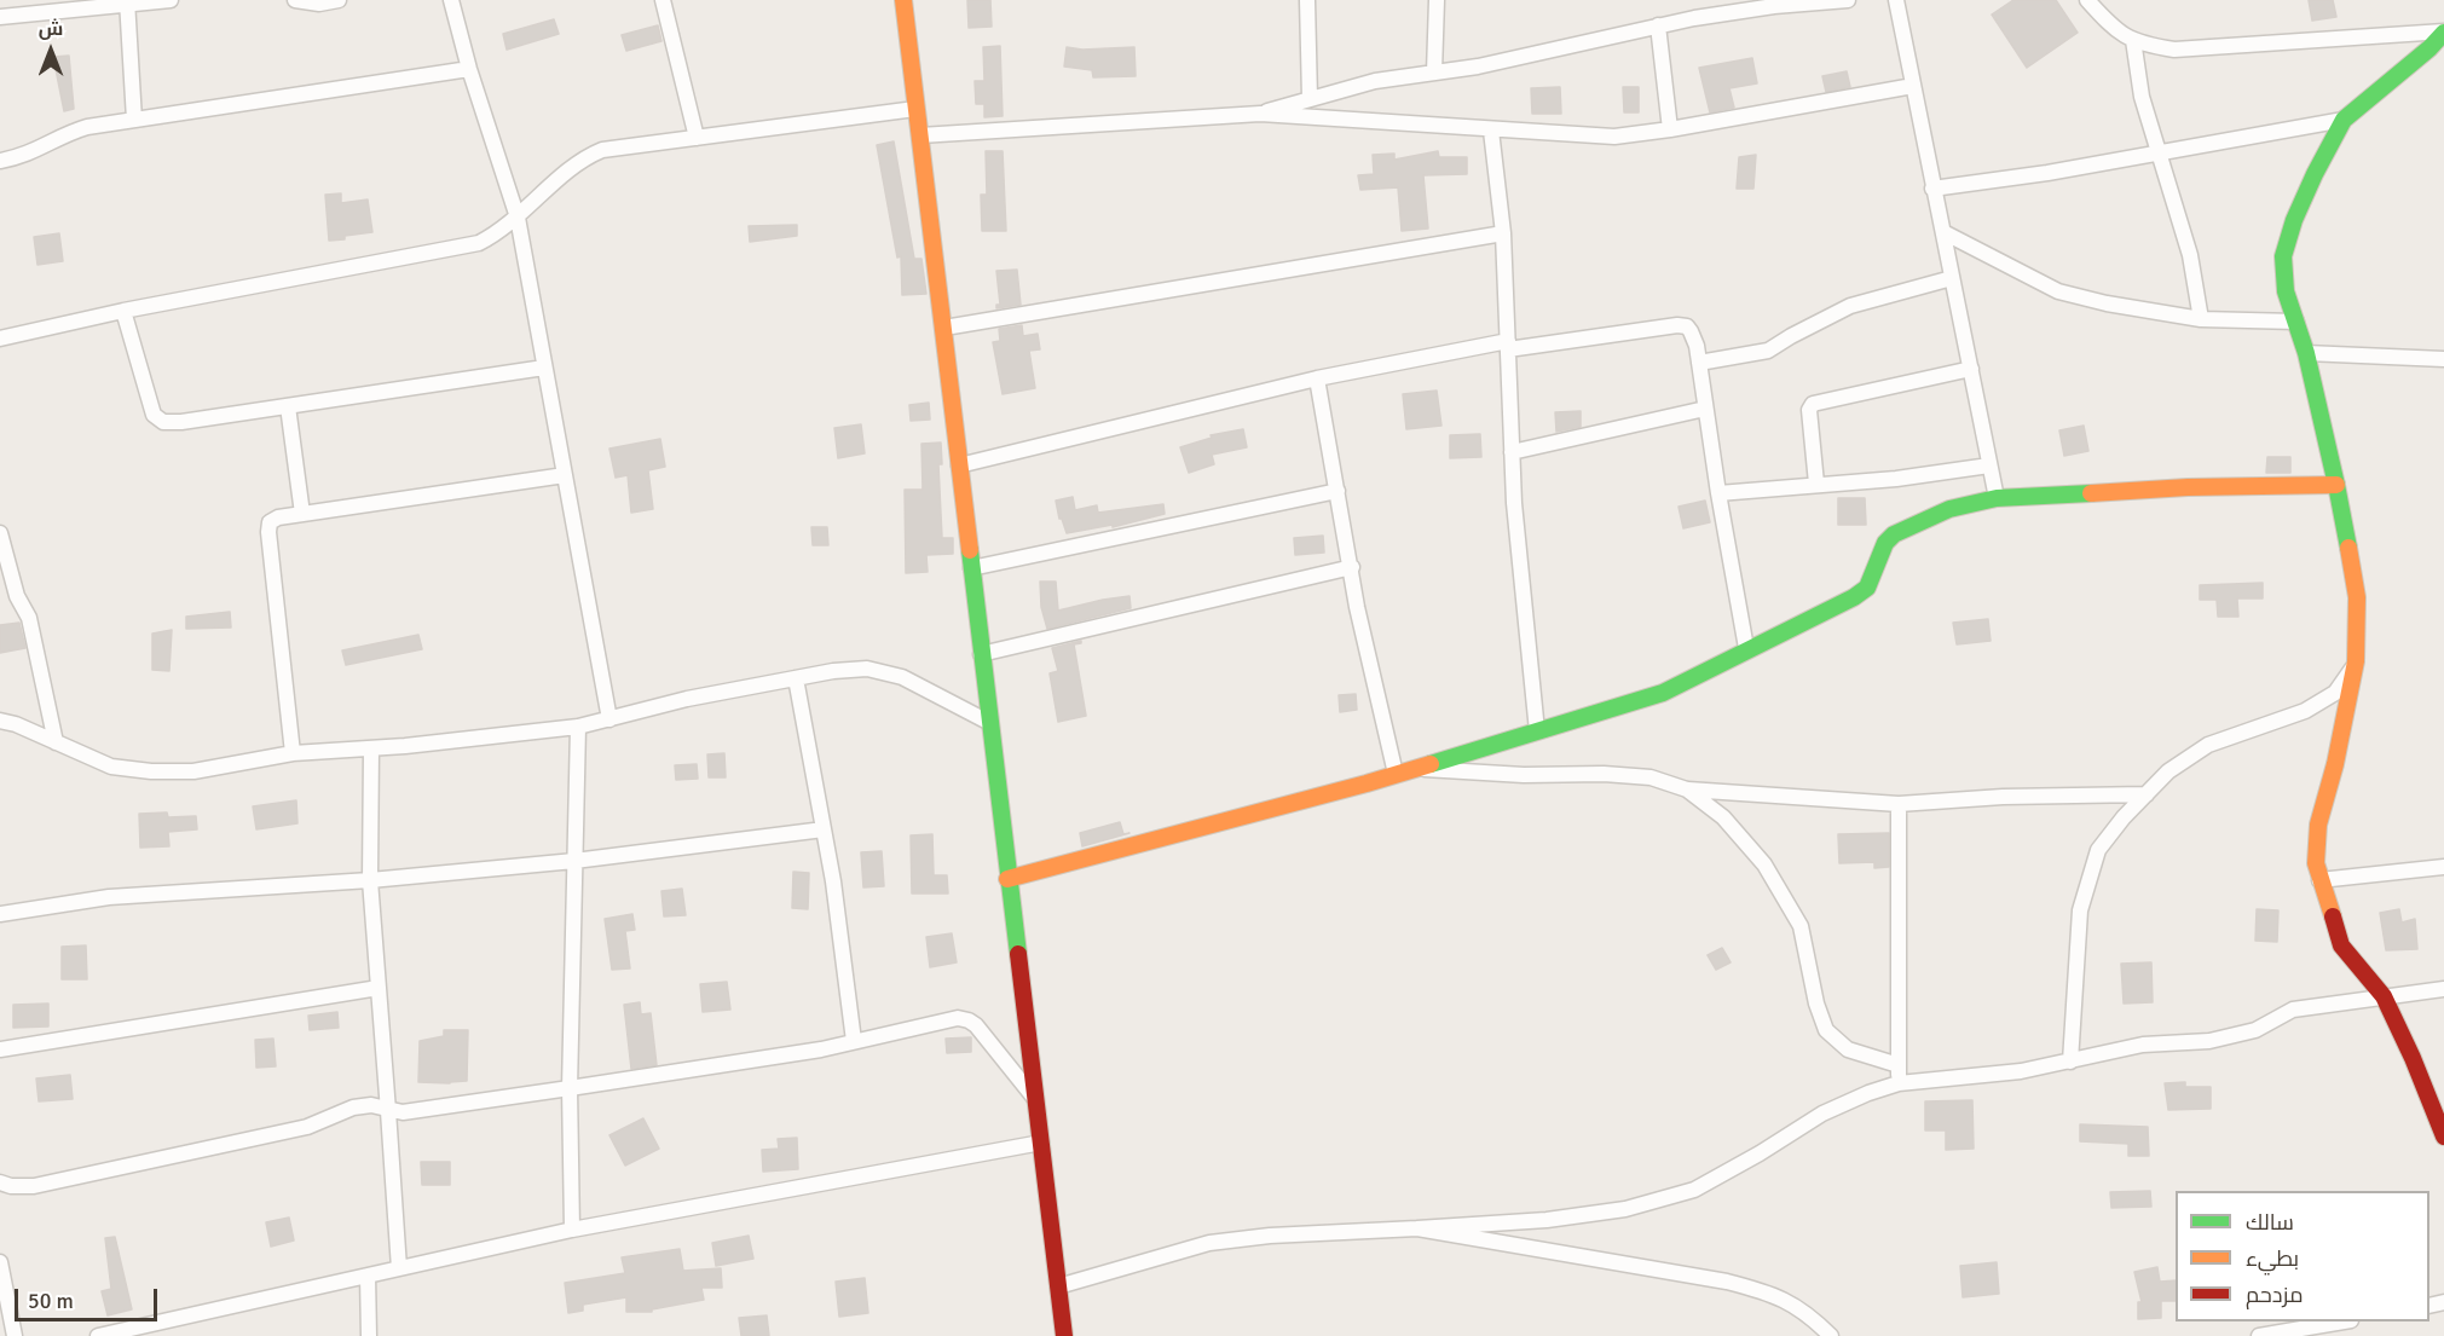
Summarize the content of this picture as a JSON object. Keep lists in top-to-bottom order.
{
  "legend": ["سالك", "بطيء", "مزدحم"],
  "scale_bar": "50 m",
  "north": "top"
}
